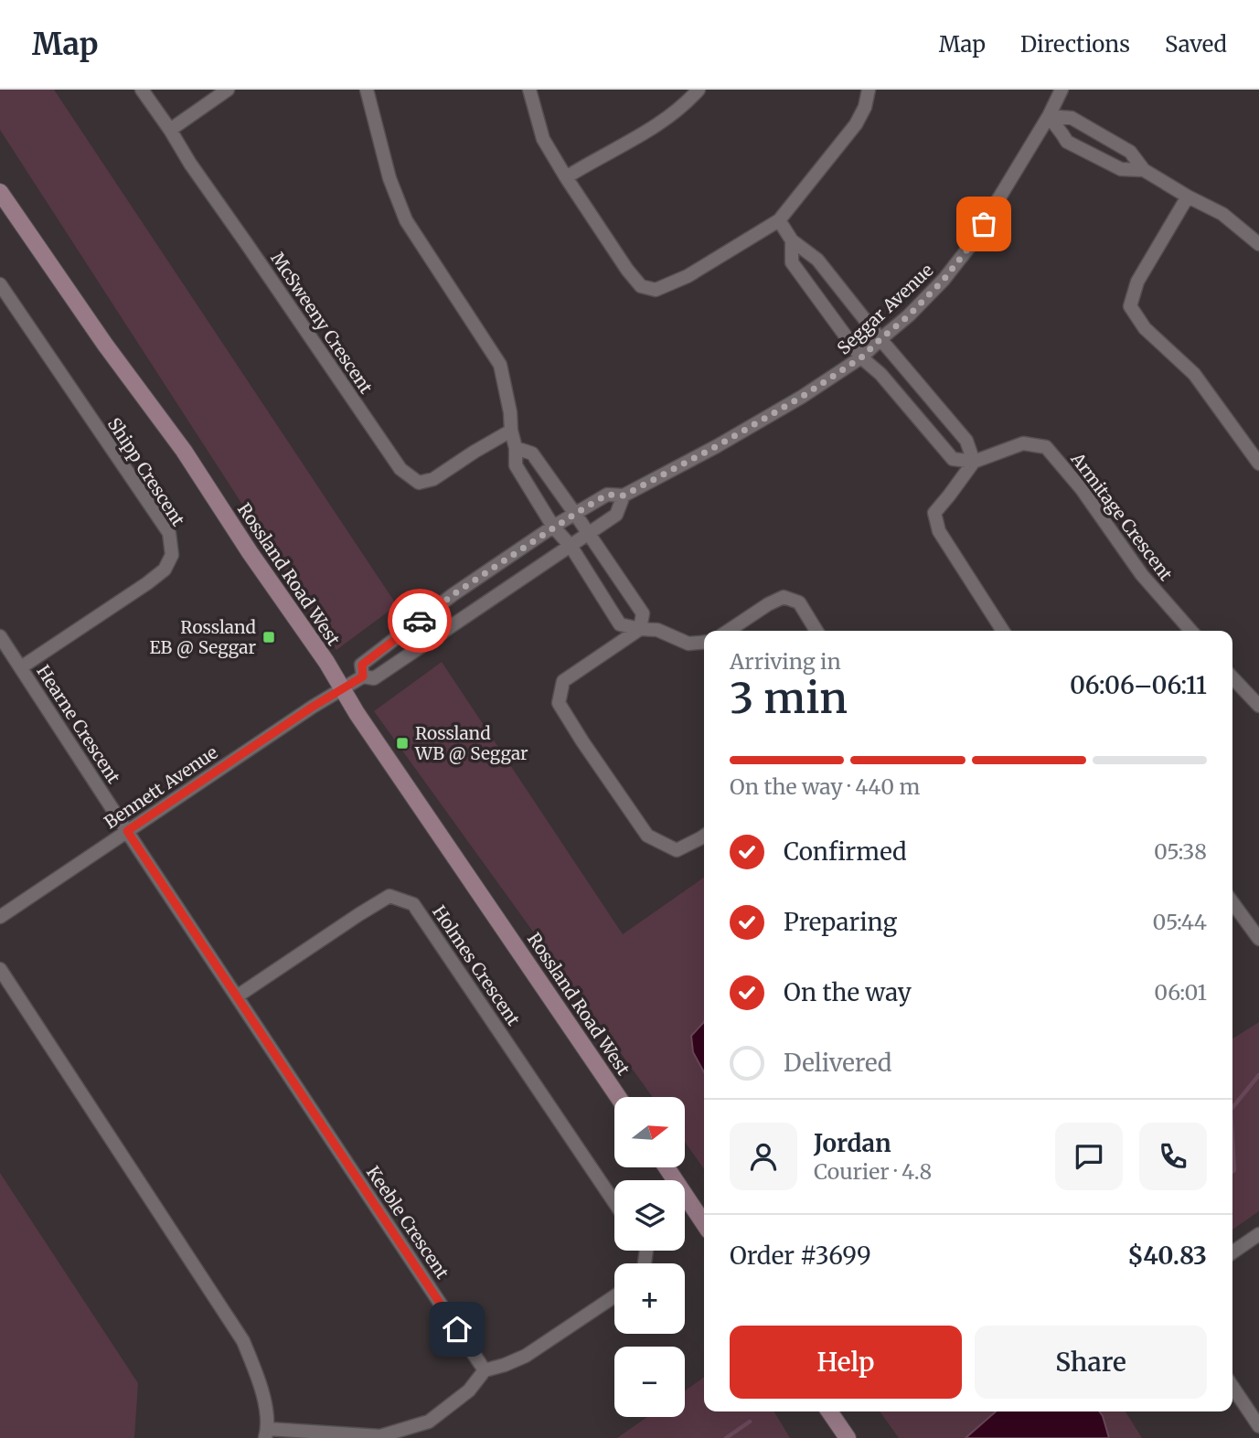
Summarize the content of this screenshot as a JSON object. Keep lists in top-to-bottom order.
{
  "streets": {
    "main road": ["Rossland Road West"],
    "street": [
      "Seggar Avenue",
      "McSweeny Crescent",
      "Shipp Crescent",
      "Armitage Crescent",
      "Hearne Crescent",
      "Bennett Avenue",
      "Holmes Crescent",
      "Keeble Crescent"
    ]
  },
  "crossings": [
    ["Seggar Avenue", "Rossland Road West"],
    ["Seggar Avenue", "Bennett Avenue"],
    ["Shipp Crescent", "Hearne Crescent"],
    ["Rossland Road West", "Bennett Avenue"],
    ["Hearne Crescent", "Bennett Avenue"],
    ["Hearne Crescent", "Keeble Crescent"],
    ["Bennett Avenue", "Keeble Crescent"],
    ["Holmes Crescent", "Keeble Crescent"]
  ],
  "places": {
    "transit": ["Rossland EB @ Seggar", "Rossland WB @ Seggar"]
  },
  "north": "right",
  "page": {
    "header": "Map",
    "nav": ["Map", "Directions", "Saved"],
    "heading": ["3 min", "Arriving in", "06:06–06:11"],
    "panel": [
      "Jordan",
      "Courier · 4.8",
      "Order #3699",
      "$40.83"
    ],
    "bar": "On the way · 440 m",
    "list": [
      ["Confirmed", "05:38"],
      ["Preparing", "05:44"],
      ["On the way", "06:01"],
      "Delivered"
    ],
    "map_buttons": ["+", "−"],
    "buttons": ["Help", "Share"]
  }
}
